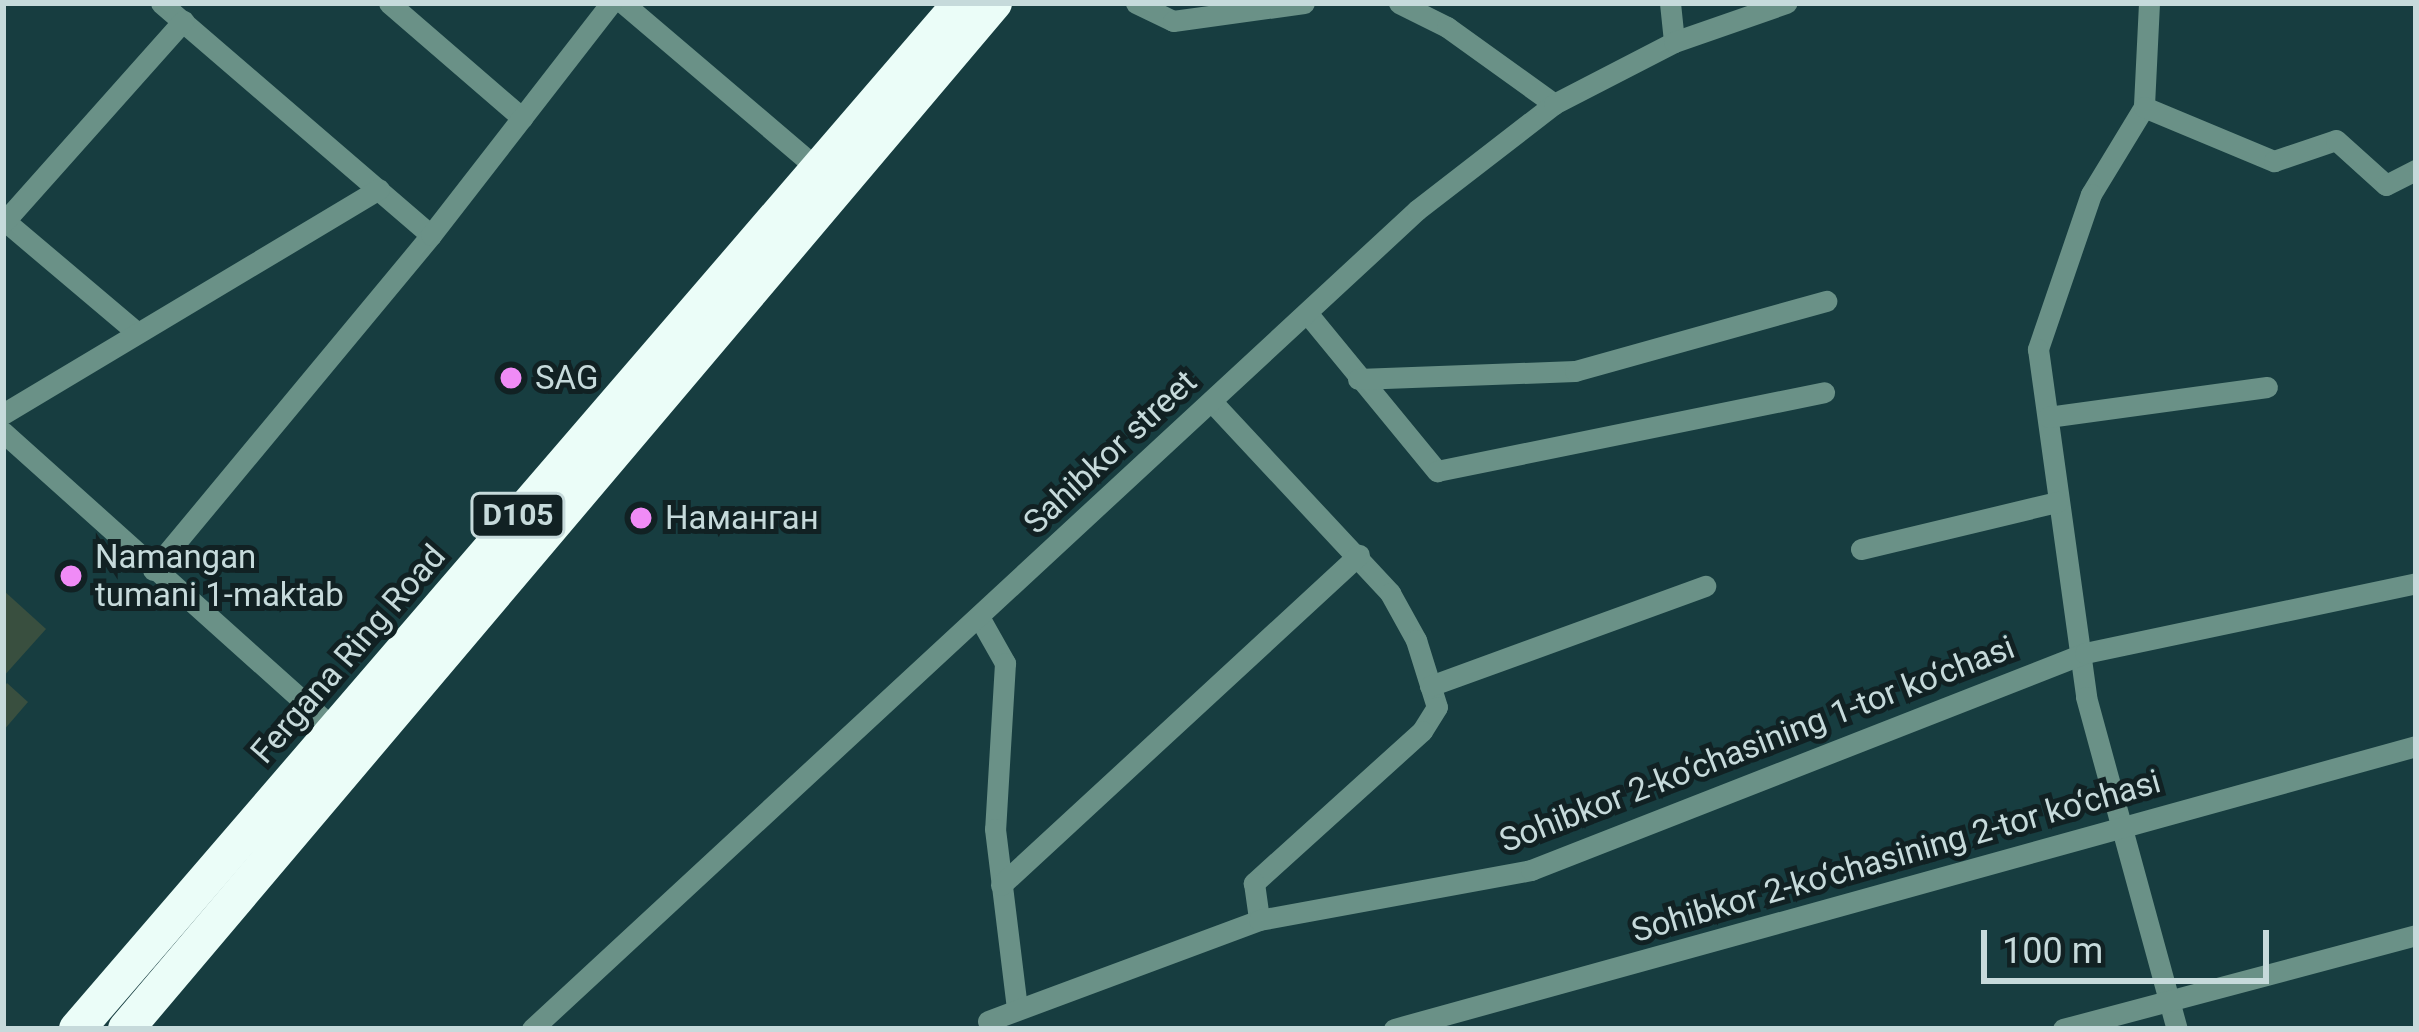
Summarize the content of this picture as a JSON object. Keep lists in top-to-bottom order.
{
  "streets": {
    "highway": ["D105", "Fergana Ring Road"],
    "street": ["Sahibkor street", "Sohibkor 2-ko‘chasining 1-tor ko‘chasi", "Sohibkor 2-ko‘chasining 2-tor ko‘chasi"]
  },
  "places": ["SAG", "Наманган", "Namangan tumani 1-maktab"],
  "scale_bar": "100 m"
}
